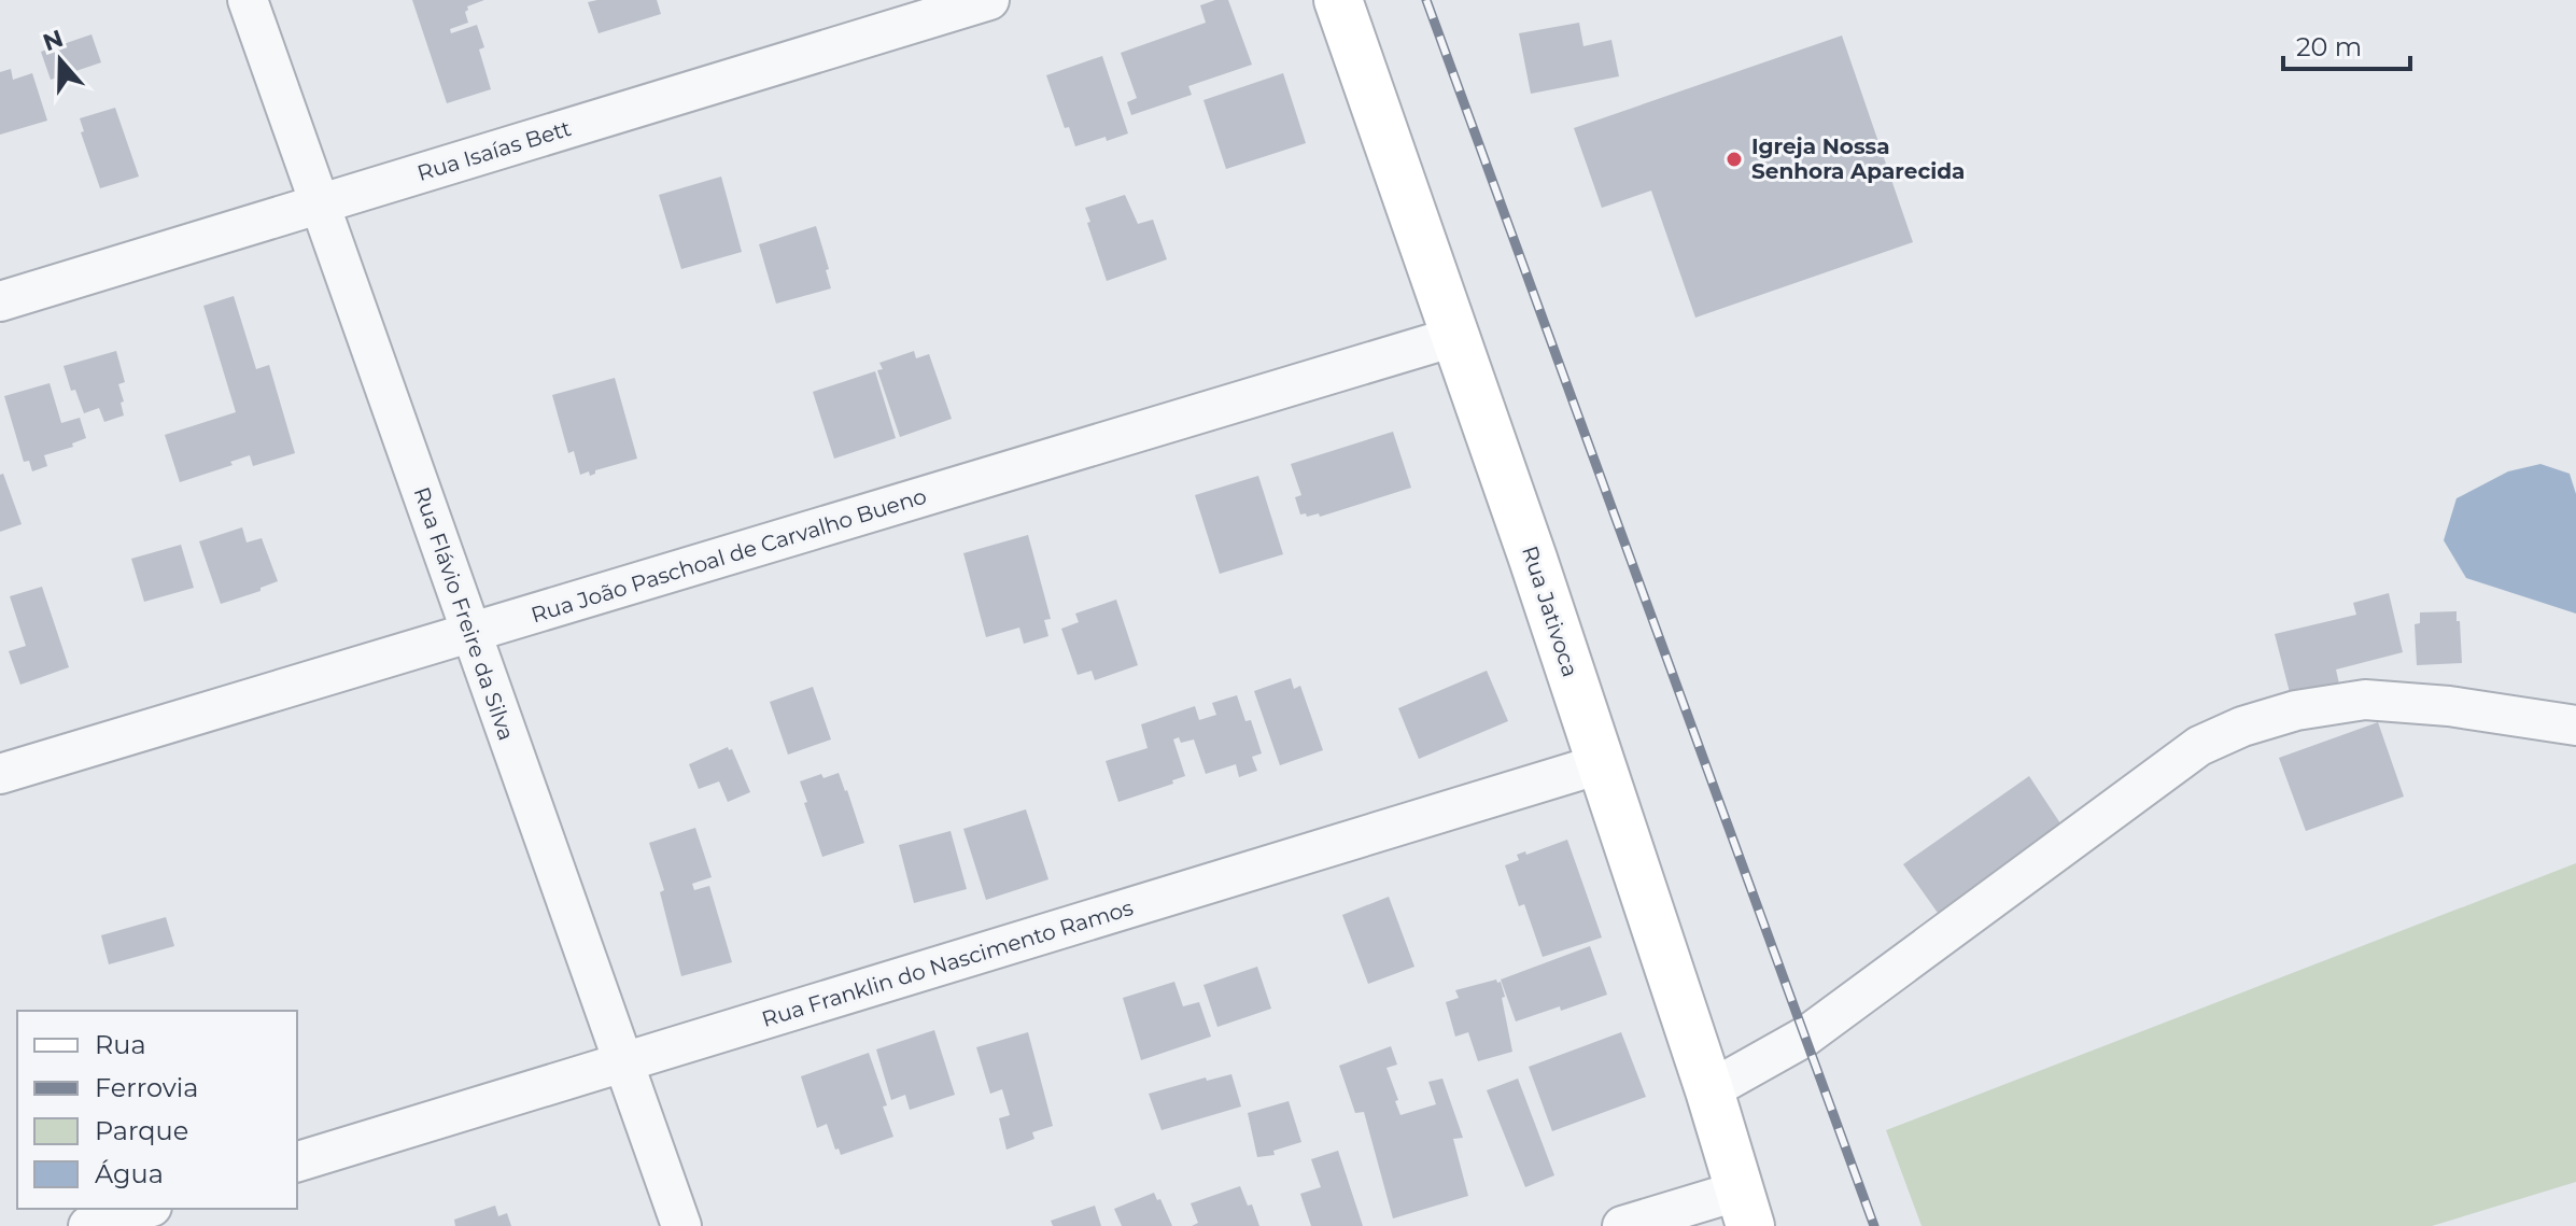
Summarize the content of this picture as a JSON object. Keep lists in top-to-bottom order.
{
  "streets": {
    "street": [
      "Rua Isaías Bett",
      "Rua João Paschoal de Carvalho Bueno",
      "Rua Jativoca",
      "Rua Flávio Freire da Silva",
      "Rua Franklin do Nascimento Ramos"
    ]
  },
  "crossings": [
    ["Rua Isaías Bett", "Rua Flávio Freire da Silva"],
    ["Rua João Paschoal de Carvalho Bueno", "Rua Jativoca"],
    ["Rua João Paschoal de Carvalho Bueno", "Rua Flávio Freire da Silva"],
    ["Rua Jativoca", "Rua Franklin do Nascimento Ramos"],
    ["Rua Flávio Freire da Silva", "Rua Franklin do Nascimento Ramos"]
  ],
  "places": ["Igreja Nossa Senhora Aparecida"],
  "legend": [
    "Rua",
    "Ferrovia",
    "Parque",
    "Água"
  ],
  "scale_bar": "20 m",
  "north": "top"
}
